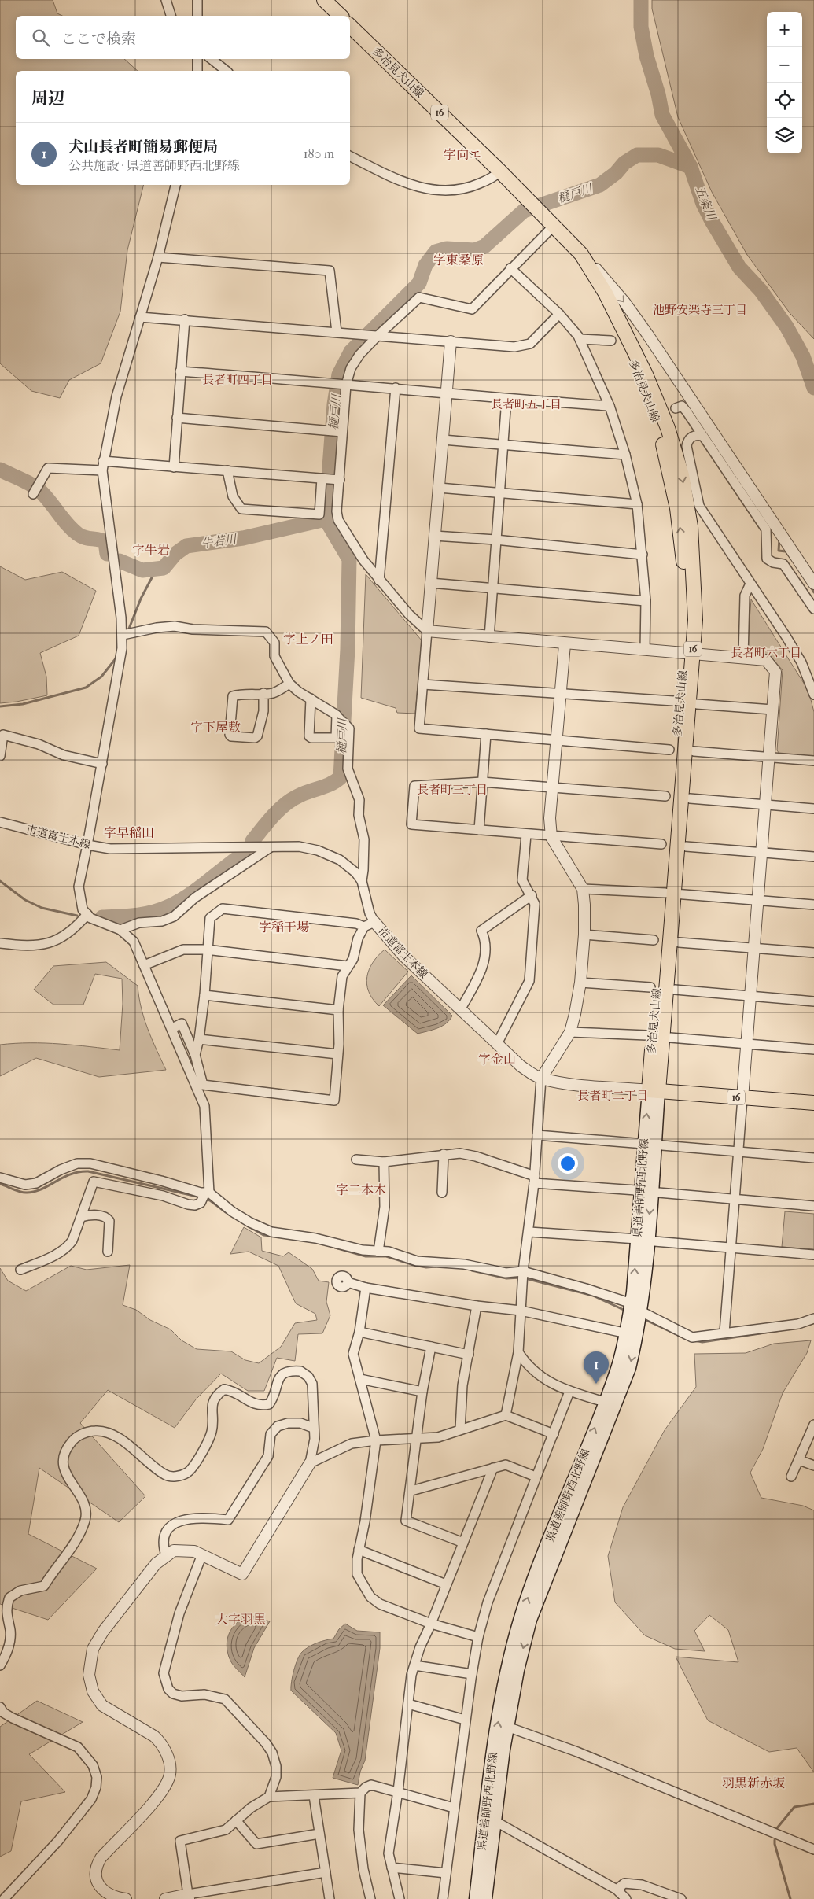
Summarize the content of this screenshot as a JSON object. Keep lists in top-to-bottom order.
{
  "streets": {
    "main road": ["多治見犬山線", "16", "県道善師野西北野線"],
    "street": ["市道富士本線"]
  },
  "crossings": [
    ["多治見犬山線", "16"],
    ["多治見犬山線", "市道富士本線"],
    ["多治見犬山線", "県道善師野西北野線"],
    ["16", "市道富士本線"],
    ["16", "県道善師野西北野線"],
    ["市道富士本線", "県道善師野西北野線"]
  ],
  "districts": [
    "字向エ",
    "字東桑原",
    "池野安楽寺三丁目",
    "長者町四丁目",
    "長者町五丁目",
    "字牛岩",
    "字上ノ田",
    "長者町六丁目",
    "字下屋敷",
    "長者町三丁目",
    "字早稲田",
    "字稲干場",
    "字金山",
    "長者町二丁目",
    "字二本木",
    "大字羽黒",
    "羽黒新赤坂"
  ],
  "water": ["樋戸川", "五条川", "牛若川"],
  "page": {
    "map_buttons": ["+", "−"],
    "search": "ここで検索",
    "heading": "周辺",
    "list": [
      {
        "mark": "1",
        "name": "犬山長者町簡易郵便局",
        "note": "公共施設 · 県道善師野西北野線",
        "value": "180 m"
      }
    ],
    "pins": "1"
  }
}
